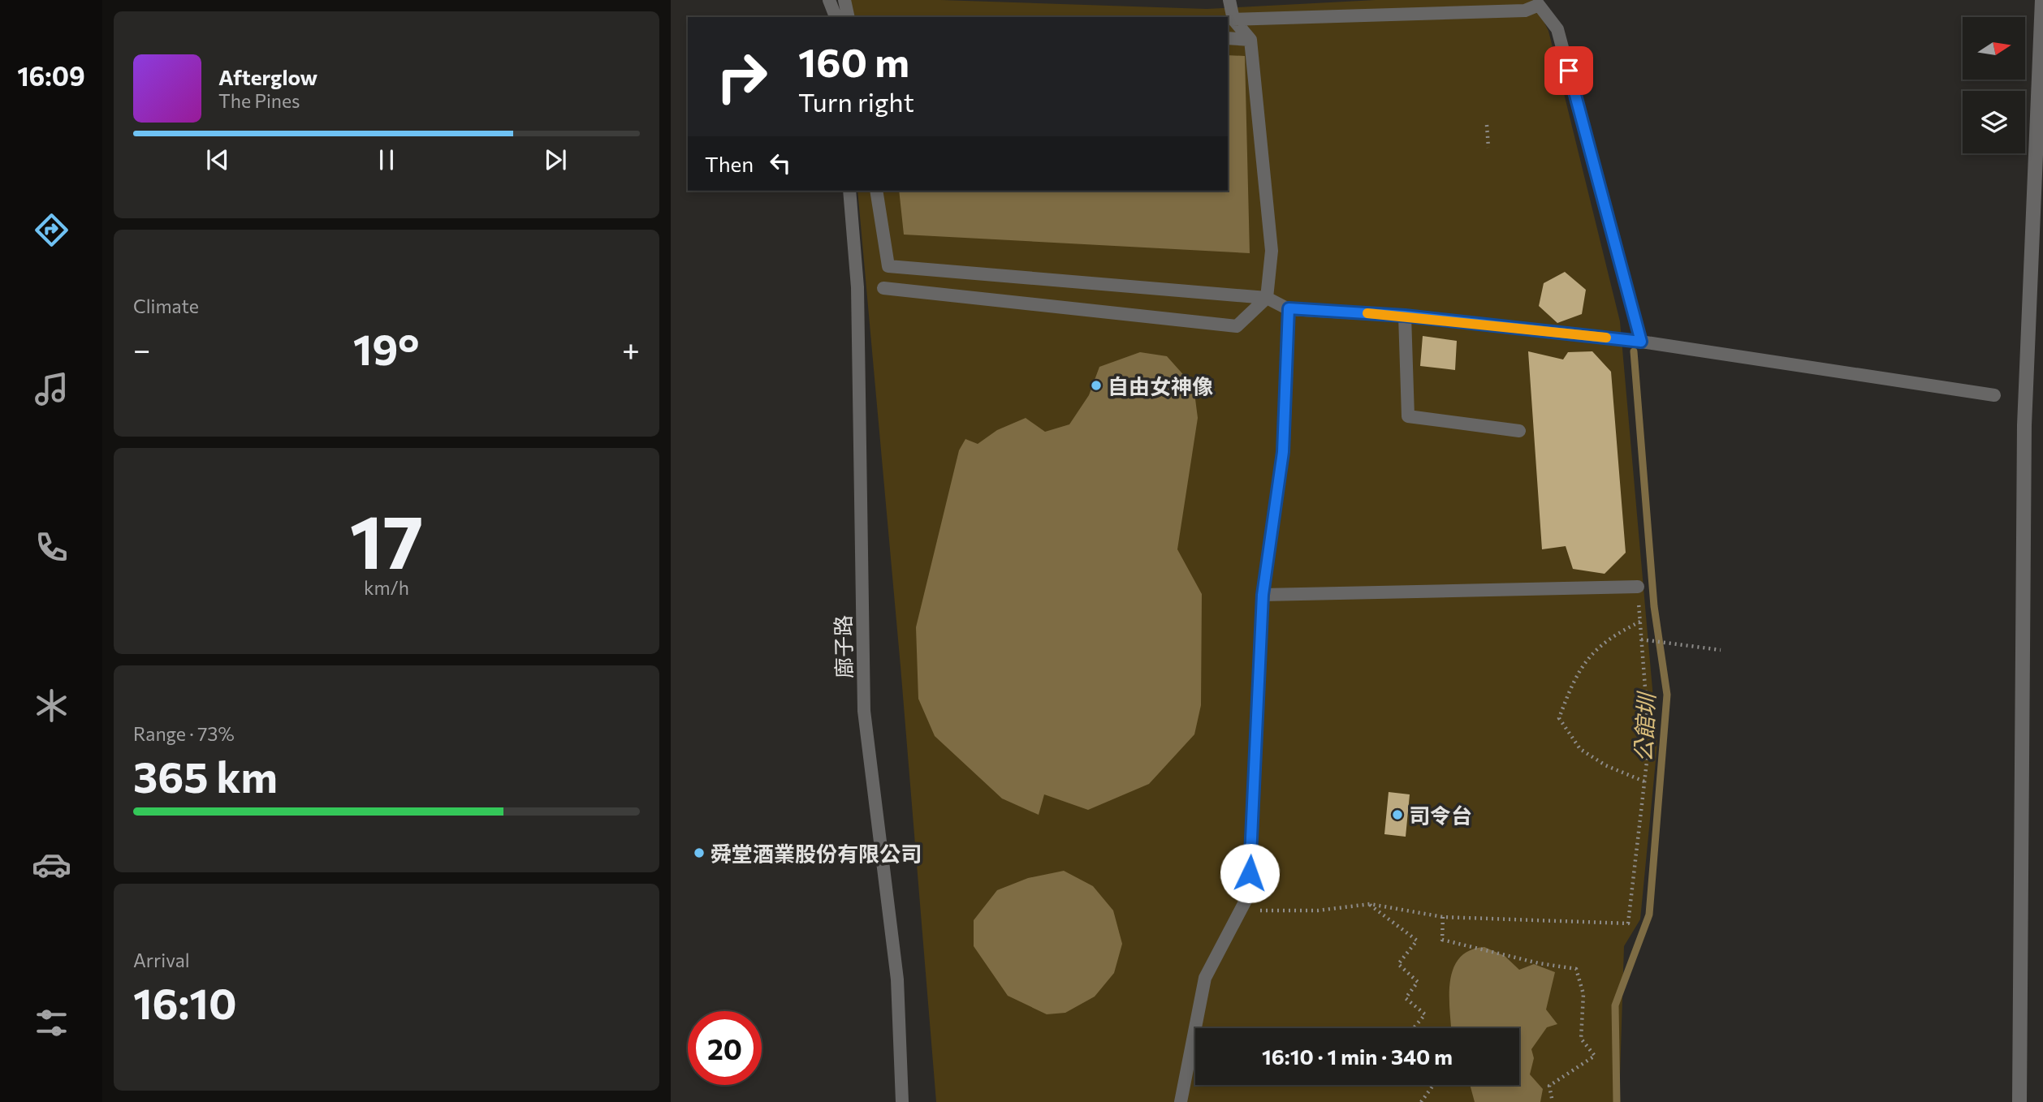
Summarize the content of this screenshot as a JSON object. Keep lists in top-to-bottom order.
{
  "streets": {
    "lane": ["廍子路"]
  },
  "water": ["公館圳"],
  "places": ["自由女神像", "司令台", "舜堂酒業股份有限公司"],
  "north": "right",
  "page": {
    "tabs": "16:09",
    "turn": ["160 m", "Turn right"],
    "song": ["Afterglow", "The Pines"],
    "then": "Then",
    "tile": [
      "Climate",
      ["17", "km/h"],
      ["Range · 73%", "365 km"],
      ["Arrival", "16:10"]
    ],
    "heat": ["−", "19°", "+"],
    "limit": "20",
    "trip": "16:10 · 1 min · 340 m"
  }
}
